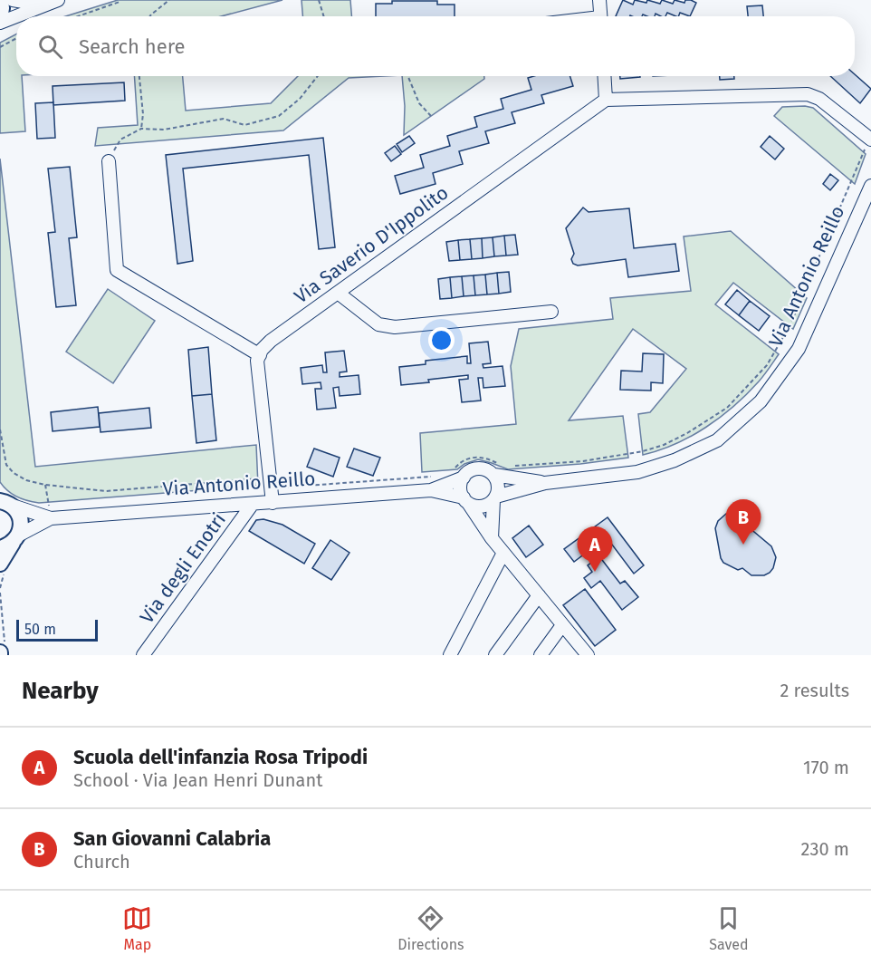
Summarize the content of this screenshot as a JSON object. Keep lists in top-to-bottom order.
{
  "streets": {
    "street": ["Via Saverio D'Ippolito", "Via Antonio Reillo", "Via degli Enotri"]
  },
  "crossings": [
    ["Via Antonio Reillo", "Via degli Enotri"]
  ],
  "scale_bar": "50 m",
  "page": {
    "search": "Search here",
    "pins": ["B", "A"],
    "scale": "50 m",
    "heading": ["Nearby", "2 results"],
    "list": [
      {
        "mark": "A",
        "name": "Scuola dell'infanzia Rosa Tripodi",
        "note": "School · Via Jean Henri Dunant",
        "value": "170 m"
      },
      {
        "mark": "B",
        "name": "San Giovanni Calabria",
        "note": "Church",
        "value": "230 m"
      }
    ],
    "nav": ["Map", "Directions", "Saved"]
  }
}
